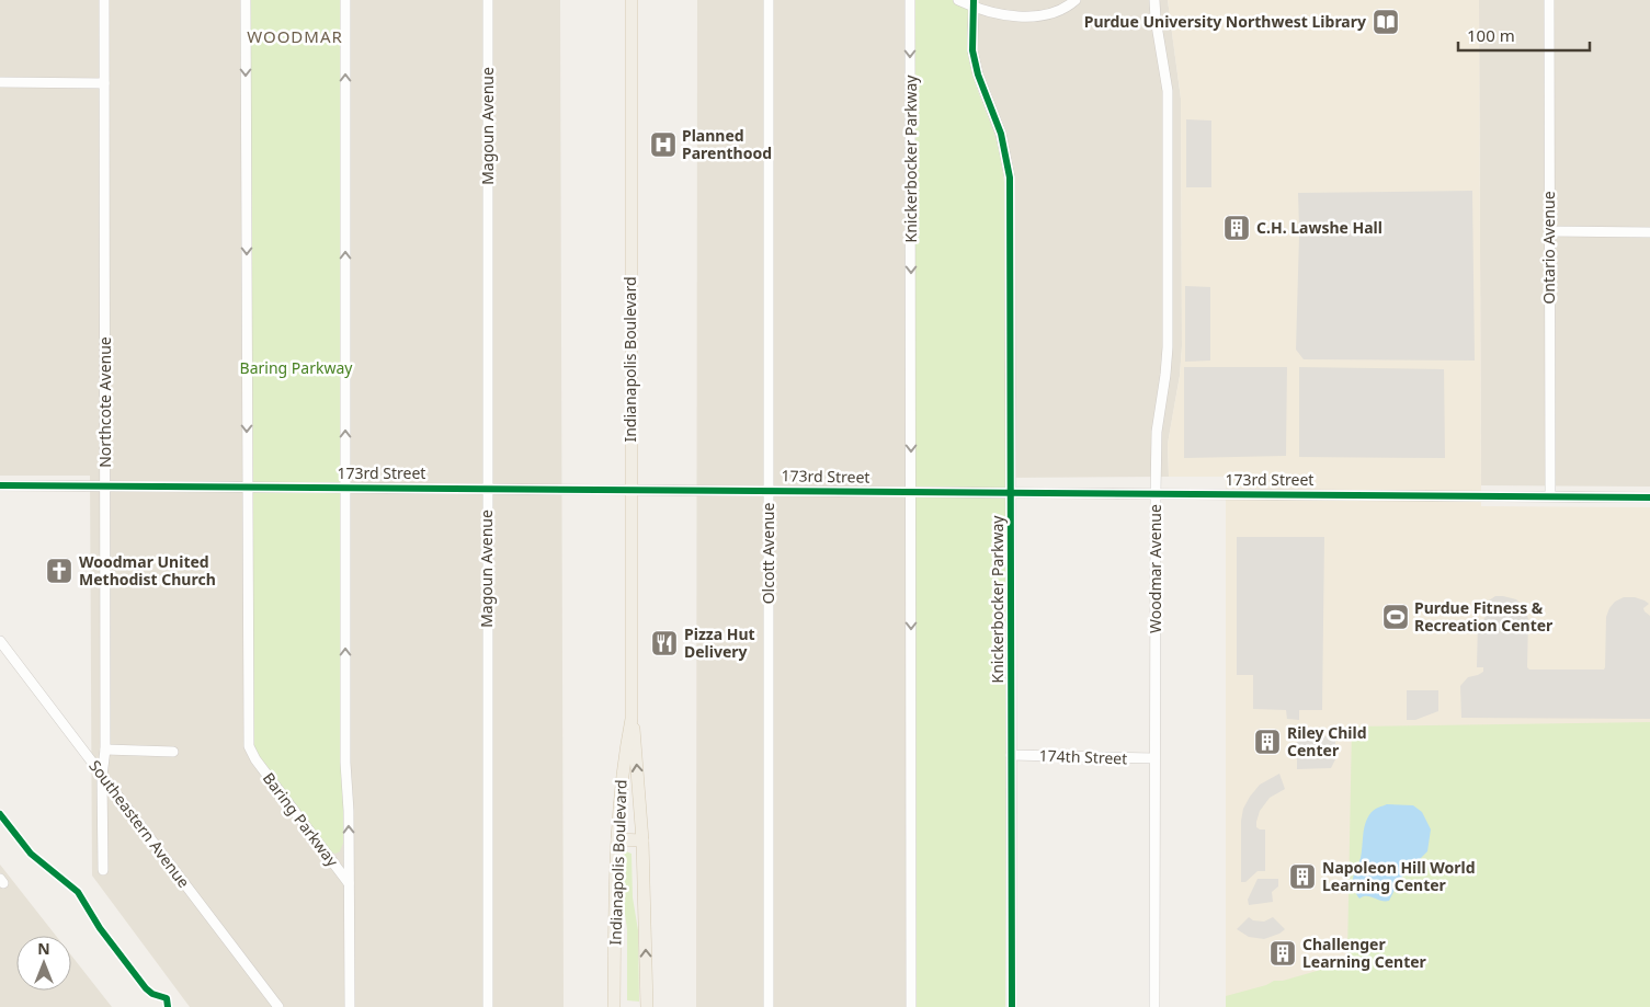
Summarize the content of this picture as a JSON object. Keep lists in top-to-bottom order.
{
  "streets": {
    "main road": ["Indianapolis Boulevard"],
    "street": [
      "Magoun Avenue",
      "Knickerbocker Parkway",
      "Ontario Avenue",
      "Northcote Avenue",
      "173rd Street",
      "Olcott Avenue",
      "Woodmar Avenue",
      "174th Street",
      "Baring Parkway",
      "Southeastern Avenue"
    ]
  },
  "crossings": [
    ["Magoun Avenue", "173rd Street"],
    ["Knickerbocker Parkway", "173rd Street"],
    ["Knickerbocker Parkway", "174th Street"],
    ["Ontario Avenue", "173rd Street"],
    ["Indianapolis Boulevard", "173rd Street"],
    ["Northcote Avenue", "173rd Street"],
    ["Northcote Avenue", "Southeastern Avenue"],
    ["173rd Street", "Olcott Avenue"],
    ["173rd Street", "Woodmar Avenue"],
    ["173rd Street", "Baring Parkway"],
    ["Woodmar Avenue", "174th Street"]
  ],
  "one_way": ["Knickerbocker Parkway"],
  "districts": ["WOODMAR"],
  "parks": ["Baring Parkway"],
  "places": {
    "library": ["Purdue University Northwest Library"],
    "hospital": ["Planned Parenthood"],
    "building": [
      "C.H. Lawshe Hall",
      "Riley Child Center",
      "Napoleon Hill World Learning Center",
      "Challenger Learning Center"
    ],
    "church": ["Woodmar United Methodist Church"],
    "sports": ["Purdue Fitness & Recreation Center"],
    "restaurant": ["Pizza Hut Delivery"]
  },
  "scale_bar": "100 m",
  "north": "top"
}
